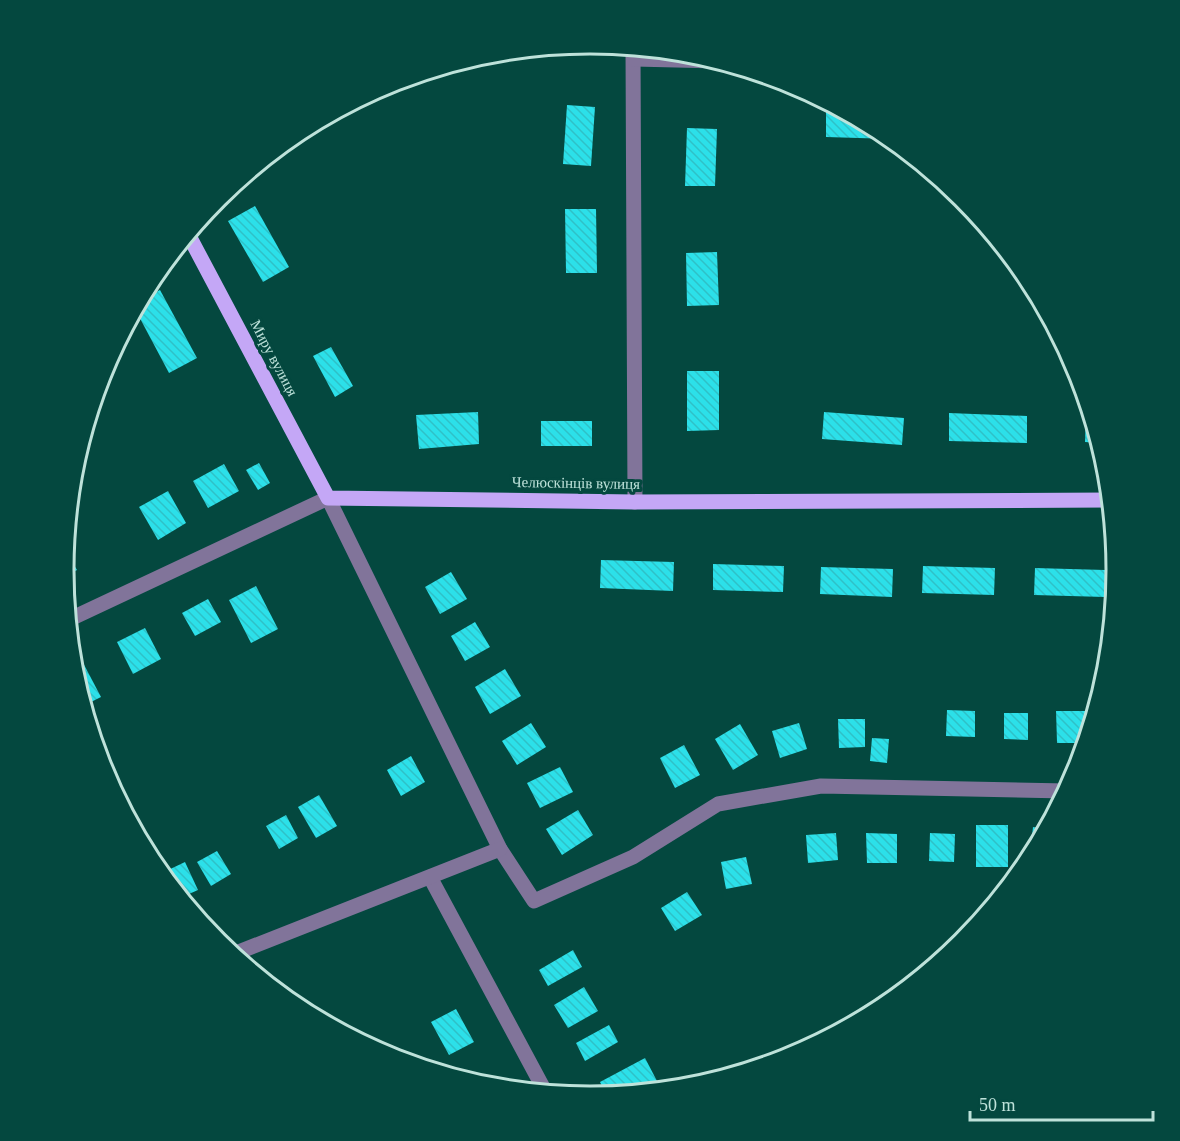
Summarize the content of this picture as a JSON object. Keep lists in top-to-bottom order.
{
  "streets": {
    "main road": ["Миру вулиця", "Челюскінців вулиця"]
  },
  "crossings": [
    ["Миру вулиця", "Челюскінців вулиця"]
  ],
  "scale_bar": "50 m"
}
